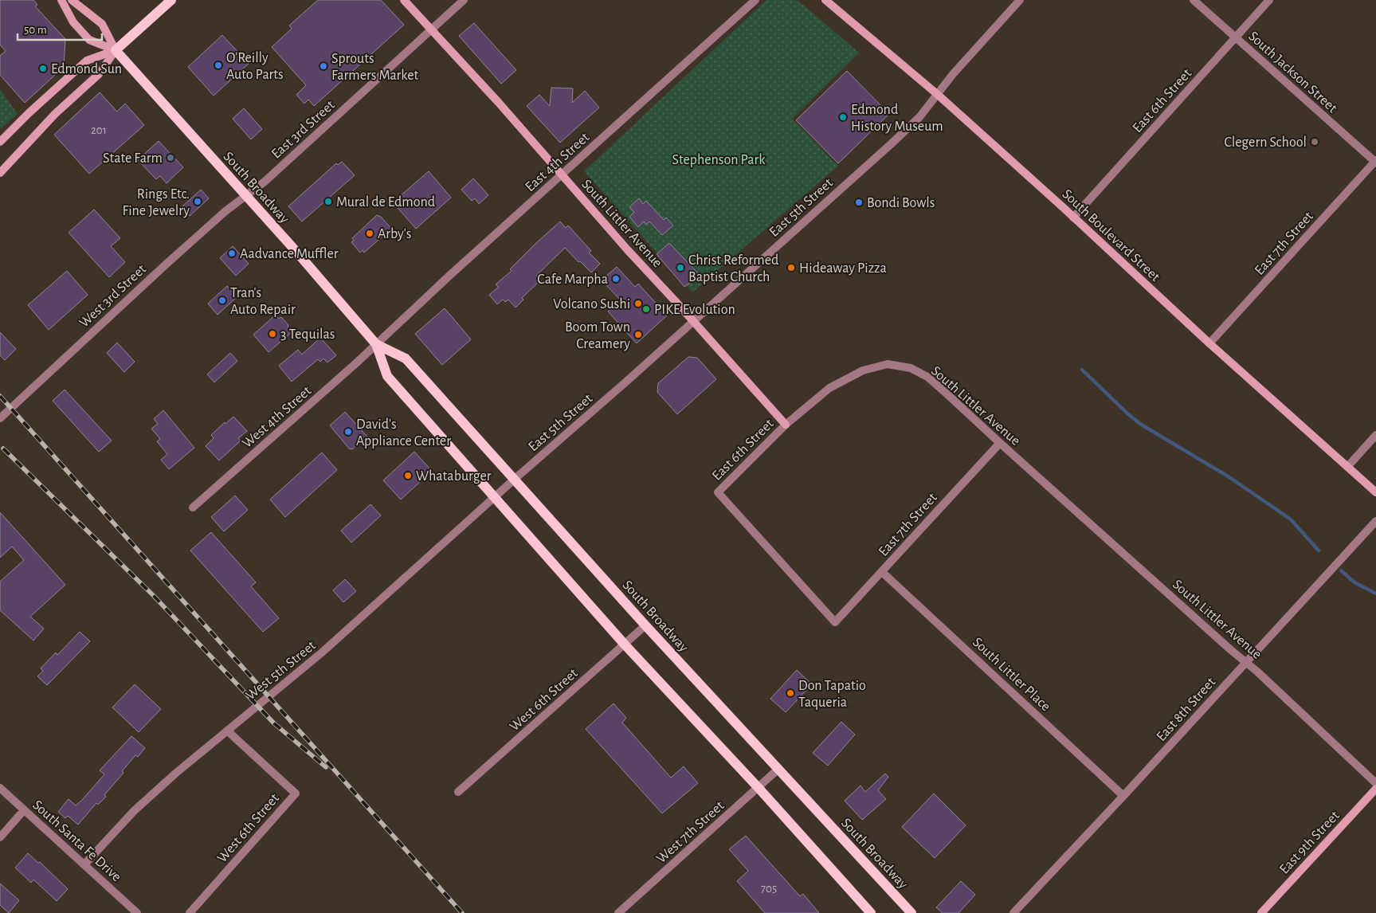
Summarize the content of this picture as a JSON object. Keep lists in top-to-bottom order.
{
  "streets": {
    "main road": [
      "South Broadway",
      "South Littler Avenue",
      "South Boulevard Street",
      "East 9th Street"
    ],
    "street": [
      "South Jackson Street",
      "East 6th Street",
      "East 3rd Street",
      "East 4th Street",
      "East 5th Street",
      "East 7th Street",
      "West 3rd Street",
      "West 4th Street",
      "West 5th Street",
      "South Littler Place",
      "West 6th Street",
      "East 8th Street",
      "West 7th Street",
      "South Santa Fe Drive"
    ]
  },
  "crossings": [
    ["South Jackson Street", "East 6th Street"],
    ["South Jackson Street", "East 7th Street"],
    ["East 6th Street", "South Littler Avenue"],
    ["East 6th Street", "South Boulevard Street"],
    ["East 6th Street", "East 7th Street"],
    ["East 3rd Street", "South Broadway"],
    ["East 3rd Street", "South Littler Avenue"],
    ["East 3rd Street", "West 3rd Street"],
    ["East 4th Street", "South Broadway"],
    ["East 4th Street", "South Littler Avenue"],
    ["East 4th Street", "West 4th Street"],
    ["South Broadway", "East 5th Street"],
    ["South Broadway", "West 3rd Street"],
    ["South Broadway", "West 4th Street"],
    ["South Broadway", "West 5th Street"],
    ["South Broadway", "West 6th Street"],
    ["South Broadway", "West 7th Street"],
    ["East 5th Street", "South Littler Avenue"],
    ["East 5th Street", "South Boulevard Street"],
    ["East 5th Street", "West 5th Street"],
    ["South Littler Avenue", "East 7th Street"],
    ["South Littler Avenue", "East 8th Street"],
    ["South Boulevard Street", "East 7th Street"],
    ["East 7th Street", "South Littler Place"],
    ["West 5th Street", "West 6th Street"],
    ["West 5th Street", "South Santa Fe Drive"],
    ["South Littler Place", "East 8th Street"]
  ],
  "parks": ["Stephenson Park"],
  "places": [
    "O'Reilly Auto Parts",
    "Sprouts Farmers Market",
    "Edmond Sun",
    "Edmond History Museum",
    "Clegern School",
    "State Farm",
    "Rings Etc. Fine Jewelry",
    "Mural de Edmond",
    "Bondi Bowls",
    "Arby's",
    "Aadvance Muffler",
    "Christ Reformed Baptist Church",
    "Hideaway Pizza",
    "Cafe Marpha",
    "Tran's Auto Repair",
    "Volcano Sushi",
    "PIKE Evolution",
    "3 Tequilas",
    "Boom Town Creamery",
    "David's Appliance Center",
    "Whataburger",
    "Don Tapatio Taqueria"
  ],
  "house_numbers": ["201", "705"],
  "scale_bar": "50 m"
}
